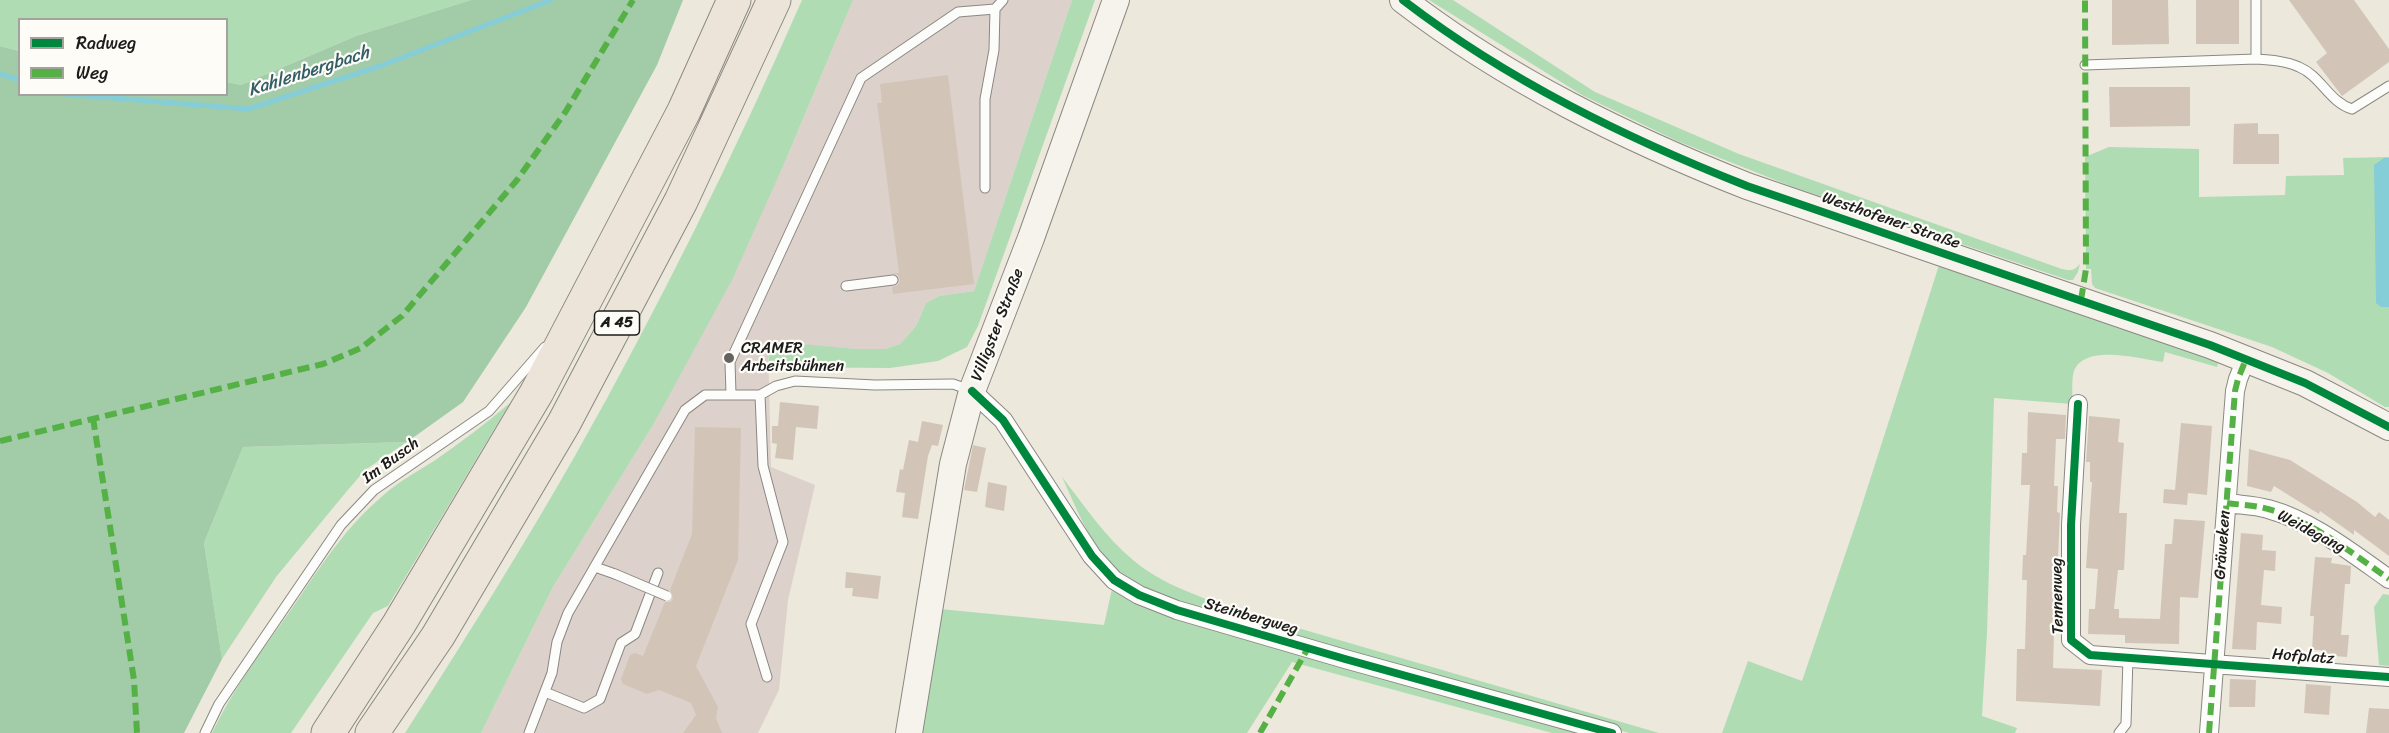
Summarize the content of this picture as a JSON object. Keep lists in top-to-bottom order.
{
  "streets": {
    "highway": ["A 45"],
    "street": [
      "Westhofener Straße",
      "Villigster Straße",
      "Weidegang",
      "Gräweken",
      "Tennenweg",
      "Steinbergweg",
      "Hofplatz"
    ],
    "lane": ["Im Busch"]
  },
  "crossings": [
    ["Westhofener Straße", "Gräweken"],
    ["Villigster Straße", "Steinbergweg"],
    ["Weidegang", "Gräweken"],
    ["Gräweken", "Tennenweg"],
    ["Gräweken", "Hofplatz"],
    ["Tennenweg", "Hofplatz"]
  ],
  "water": ["Kahlenbergbach"],
  "places": ["CRAMER Arbeitsbühnen"],
  "legend": ["Radweg", "Weg"]
}
